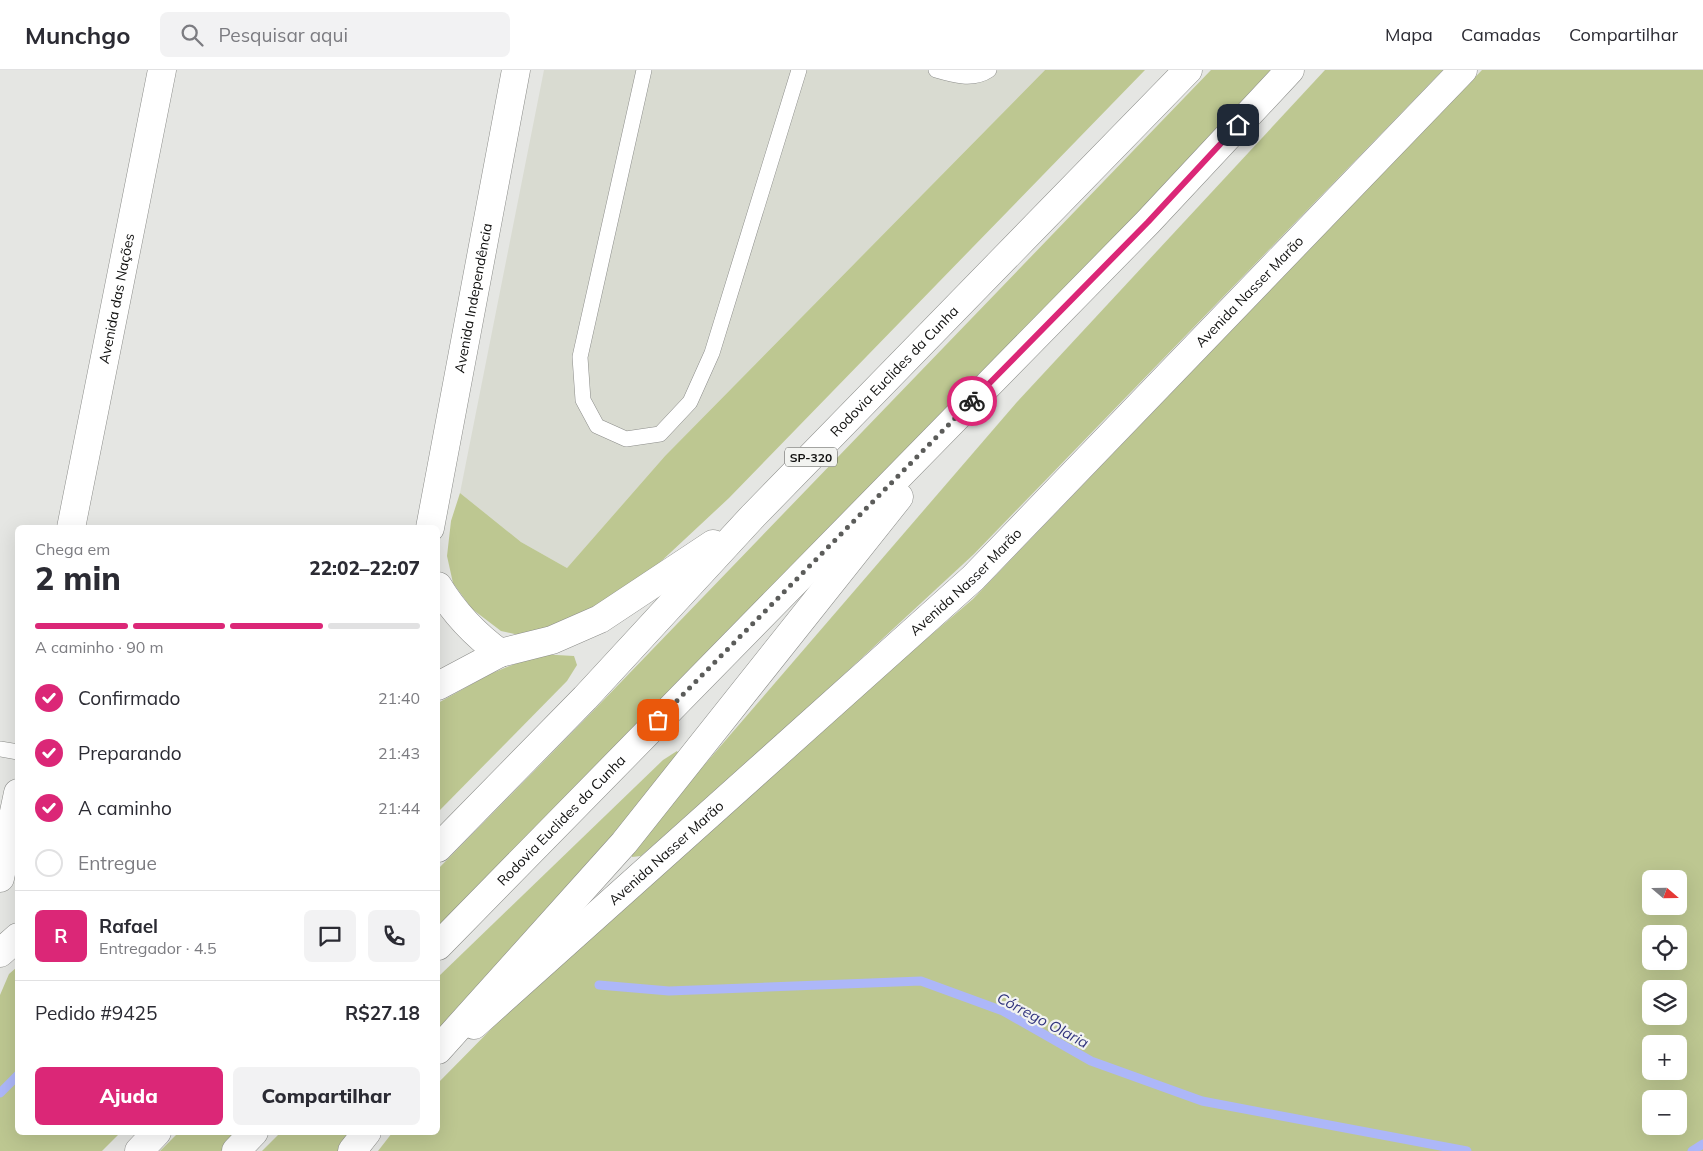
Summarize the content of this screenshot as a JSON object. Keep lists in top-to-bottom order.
{
  "streets": {
    "main road": [
      "Avenida Nasser Marão",
      "Avenida das Nações",
      "Avenida Independência",
      "Rodovia Euclides da Cunha",
      "SP-320"
    ]
  },
  "water": ["Córrego Olaria"],
  "north": "right",
  "page": {
    "header": "Munchgo",
    "search": "Pesquisar aqui",
    "nav": ["Mapa", "Camadas", "Compartilhar"],
    "heading": ["2 min", "Chega em", "22:02–22:07"],
    "panel": [
      "Rafael",
      "Entregador · 4.5",
      "Pedido #9425",
      "R$27.18"
    ],
    "bar": "A caminho · 90 m",
    "list": [
      ["Confirmado", "21:40"],
      ["Preparando", "21:43"],
      ["A caminho", "21:44"],
      "Entregue"
    ],
    "map_buttons": ["+", "−"],
    "round": "R",
    "buttons": ["Ajuda", "Compartilhar"]
  }
}
